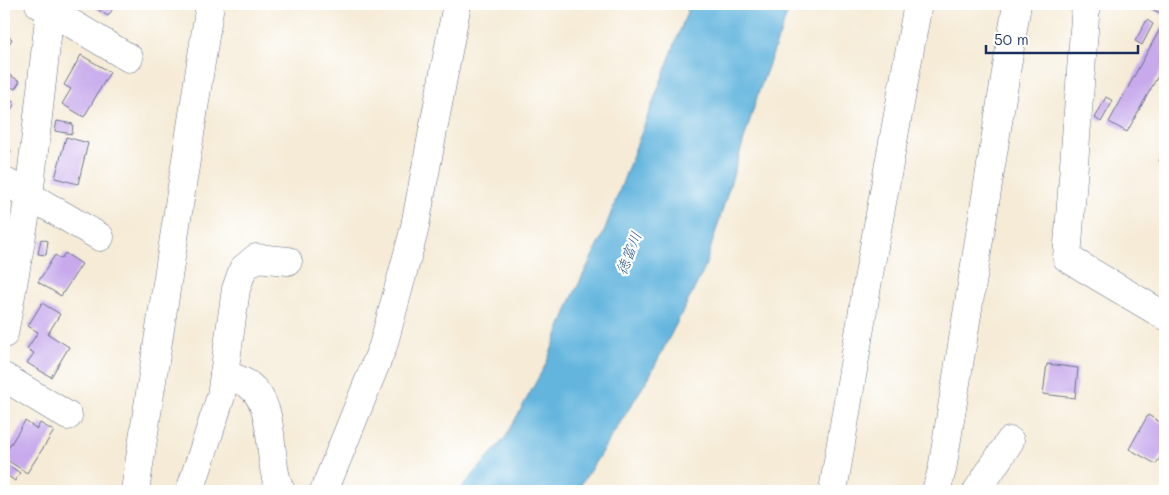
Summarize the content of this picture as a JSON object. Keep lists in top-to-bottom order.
{
  "water": ["徳富川"],
  "scale_bar": "50 m"
}
